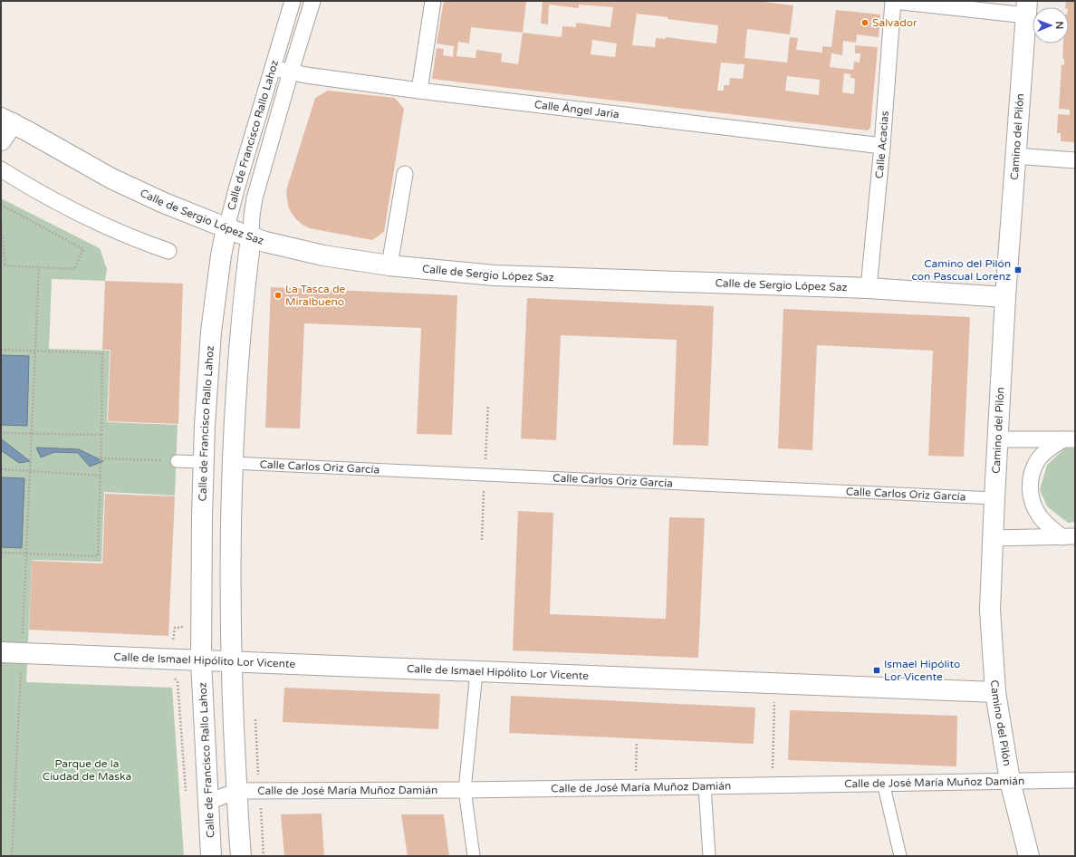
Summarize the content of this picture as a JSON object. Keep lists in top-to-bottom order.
{
  "streets": {
    "street": [
      "Calle Ángel Jaria",
      "Calle de Francisco Rallo Lahoz",
      "Camino del Pilón",
      "Calle Acacias",
      "Calle de Sergio López Saz",
      "Calle Carlos Oriz García",
      "Calle de Ismael Hipólito Lor Vicente",
      "Calle de José María Muñoz Damián"
    ]
  },
  "crossings": [
    ["Calle Ángel Jaria", "Calle de Francisco Rallo Lahoz"],
    ["Calle Ángel Jaria", "Calle Acacias"],
    ["Calle de Francisco Rallo Lahoz", "Calle de Sergio López Saz"],
    ["Calle de Francisco Rallo Lahoz", "Calle Carlos Oriz García"],
    ["Calle de Francisco Rallo Lahoz", "Calle de Ismael Hipólito Lor Vicente"],
    ["Calle de Francisco Rallo Lahoz", "Calle de José María Muñoz Damián"],
    ["Camino del Pilón", "Calle de Sergio López Saz"],
    ["Camino del Pilón", "Calle Carlos Oriz García"],
    ["Camino del Pilón", "Calle de Ismael Hipólito Lor Vicente"],
    ["Camino del Pilón", "Calle de José María Muñoz Damián"],
    ["Calle Acacias", "Calle de Sergio López Saz"]
  ],
  "parks": ["Parque de la Ciudad de Maska"],
  "places": {
    "other": ["Salvador", "La Tasca de Miralbueno"],
    "transit": ["Camino del Pilón con Pascual Lorenz", "Ismael Hipólito Lor Vicente"]
  },
  "north": "right"
}
